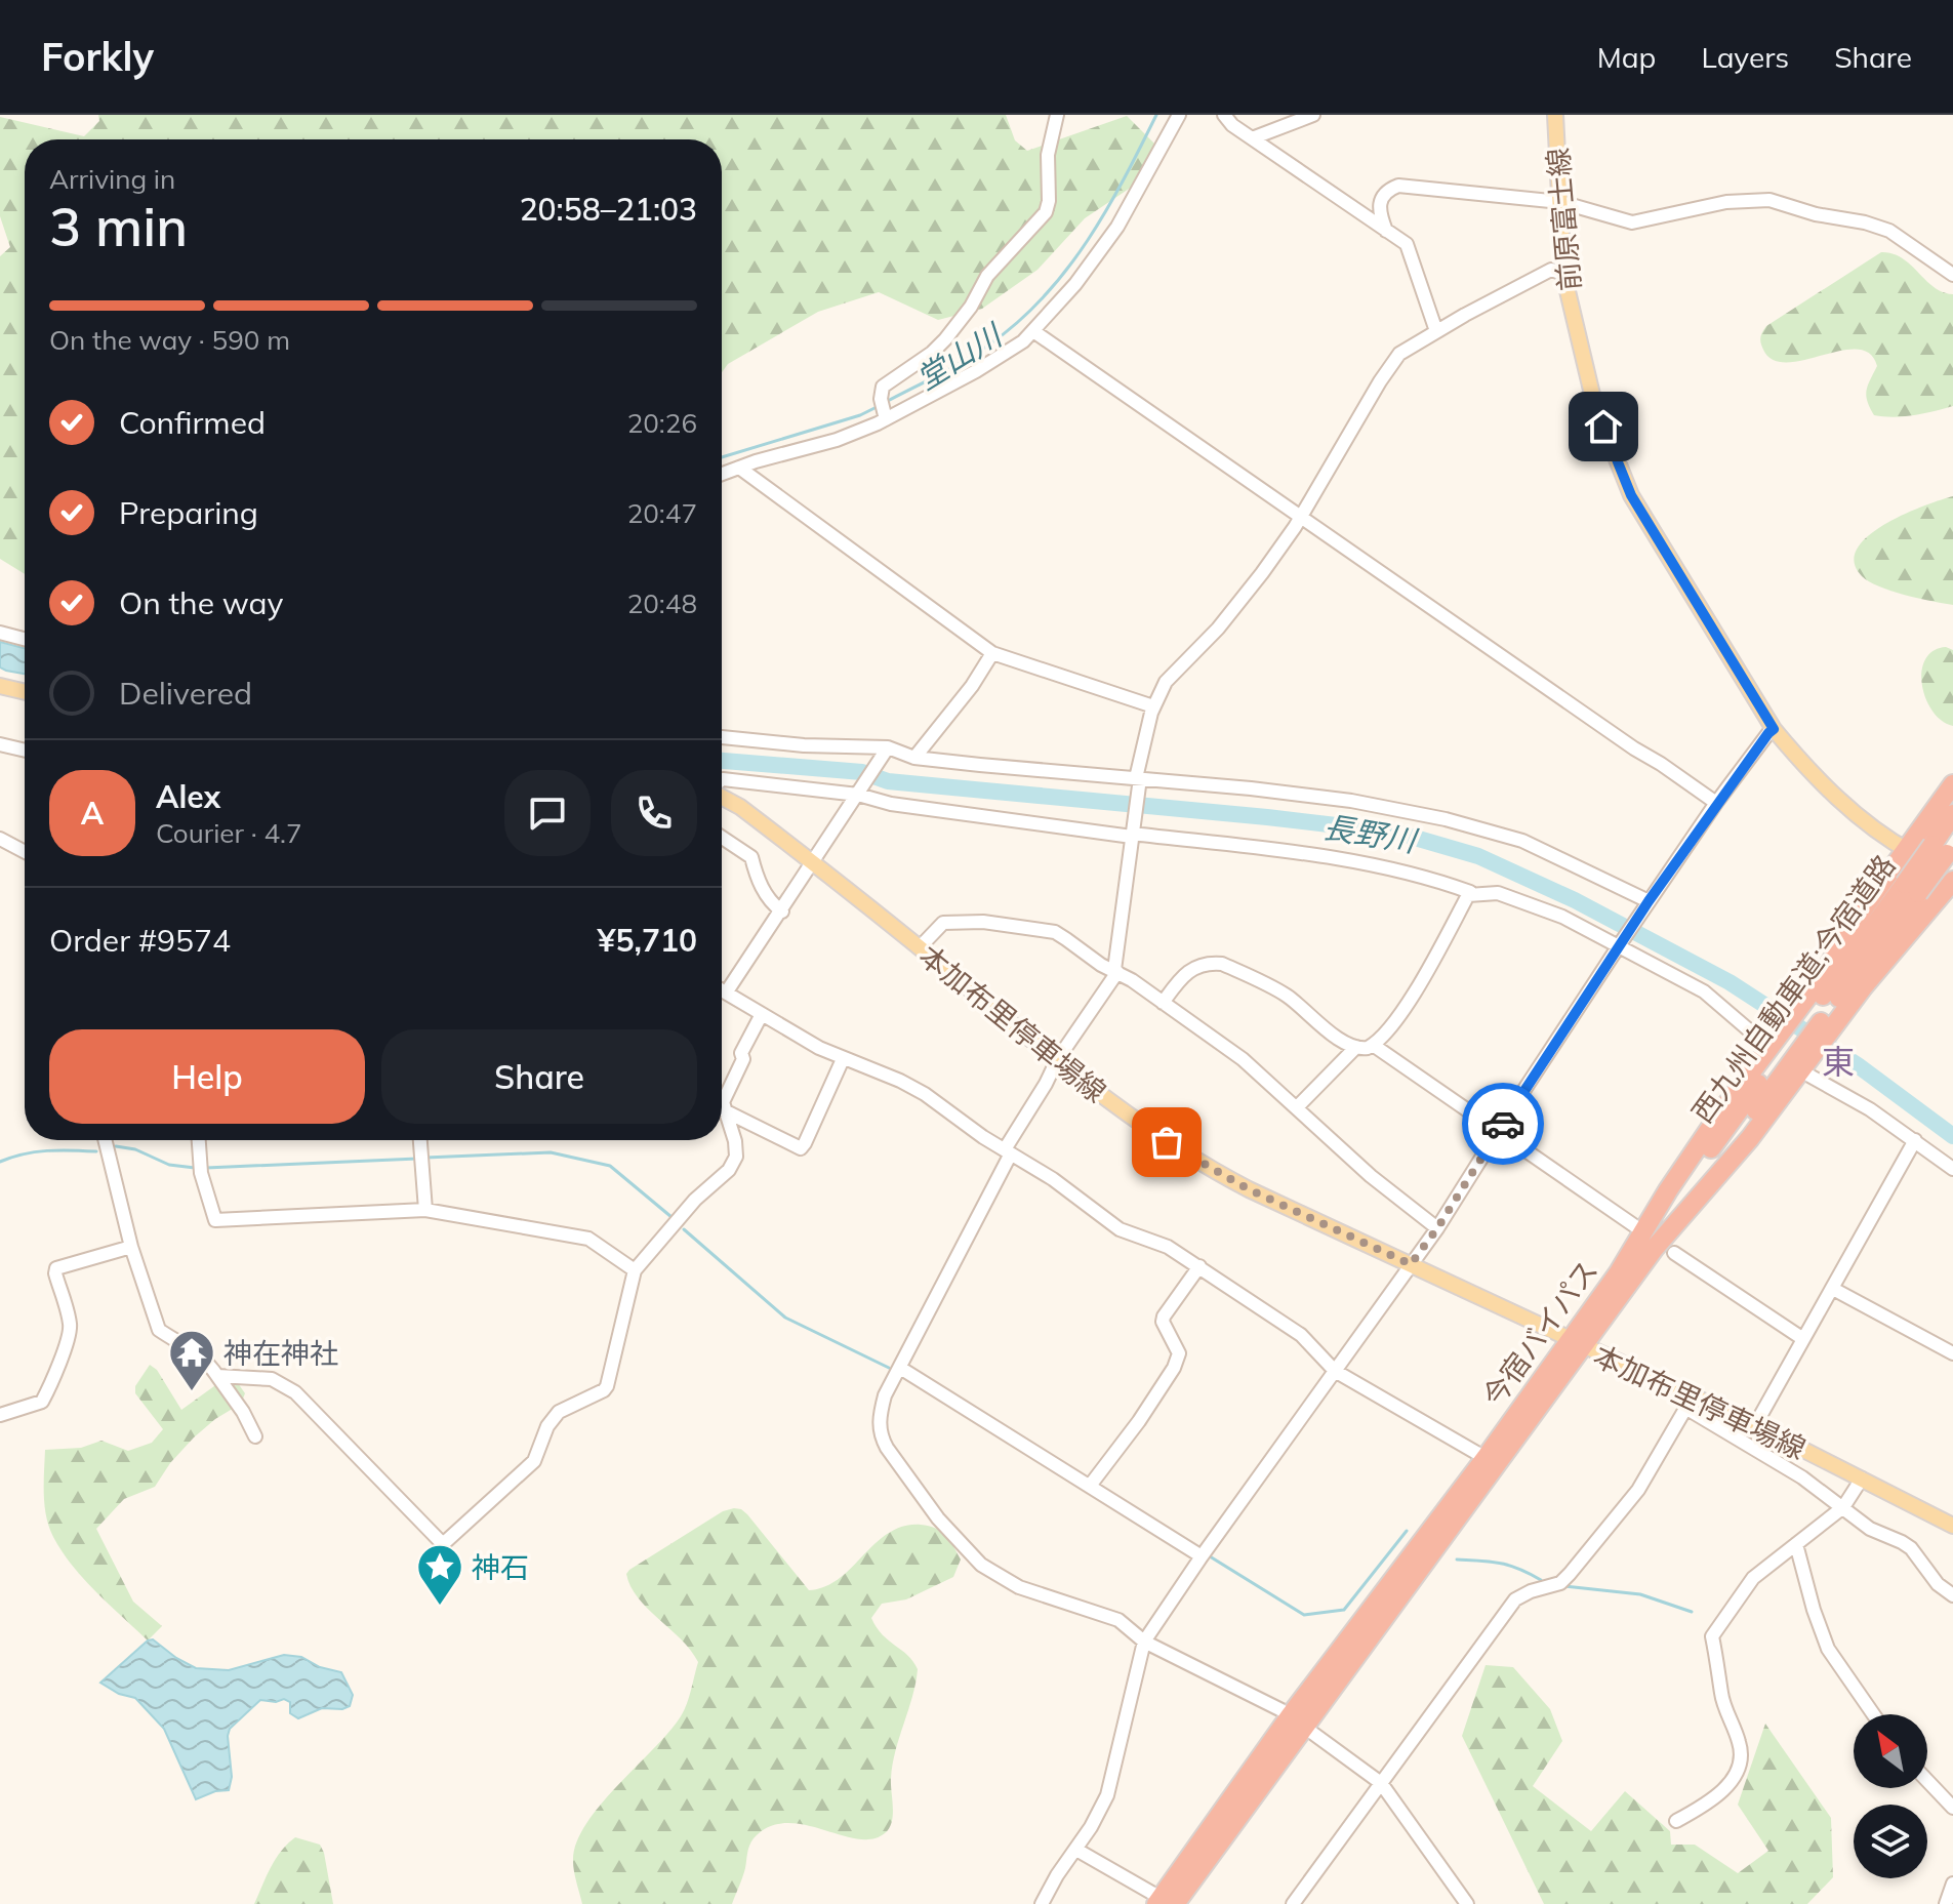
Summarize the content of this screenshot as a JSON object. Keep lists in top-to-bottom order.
{
  "streets": {
    "highway": ["西九州自動車道;今宿道路", "今宿バイパス"],
    "main road": ["前原富士線", "本加布里停車場線"]
  },
  "crossings": [
    ["前原富士線", "今宿バイパス"],
    ["西九州自動車道;今宿道路", "今宿バイパス"],
    ["本加布里停車場線", "今宿バイパス"]
  ],
  "districts": ["東"],
  "water": ["堂山川", "長野川"],
  "places": {
    "temple": ["神在神社"],
    "place": ["神石"]
  },
  "north": "top left",
  "page": {
    "header": "Forkly",
    "nav": ["Map", "Layers", "Share"],
    "heading": ["3 min", "Arriving in", "20:58–21:03"],
    "panel": [
      "Alex",
      "Courier · 4.7",
      "Order #9574",
      "¥5,710"
    ],
    "bar": "On the way · 590 m",
    "list": [
      ["Confirmed", "20:26"],
      ["Preparing", "20:47"],
      ["On the way", "20:48"],
      "Delivered"
    ],
    "round": "A",
    "buttons": ["Help", "Share"]
  }
}
